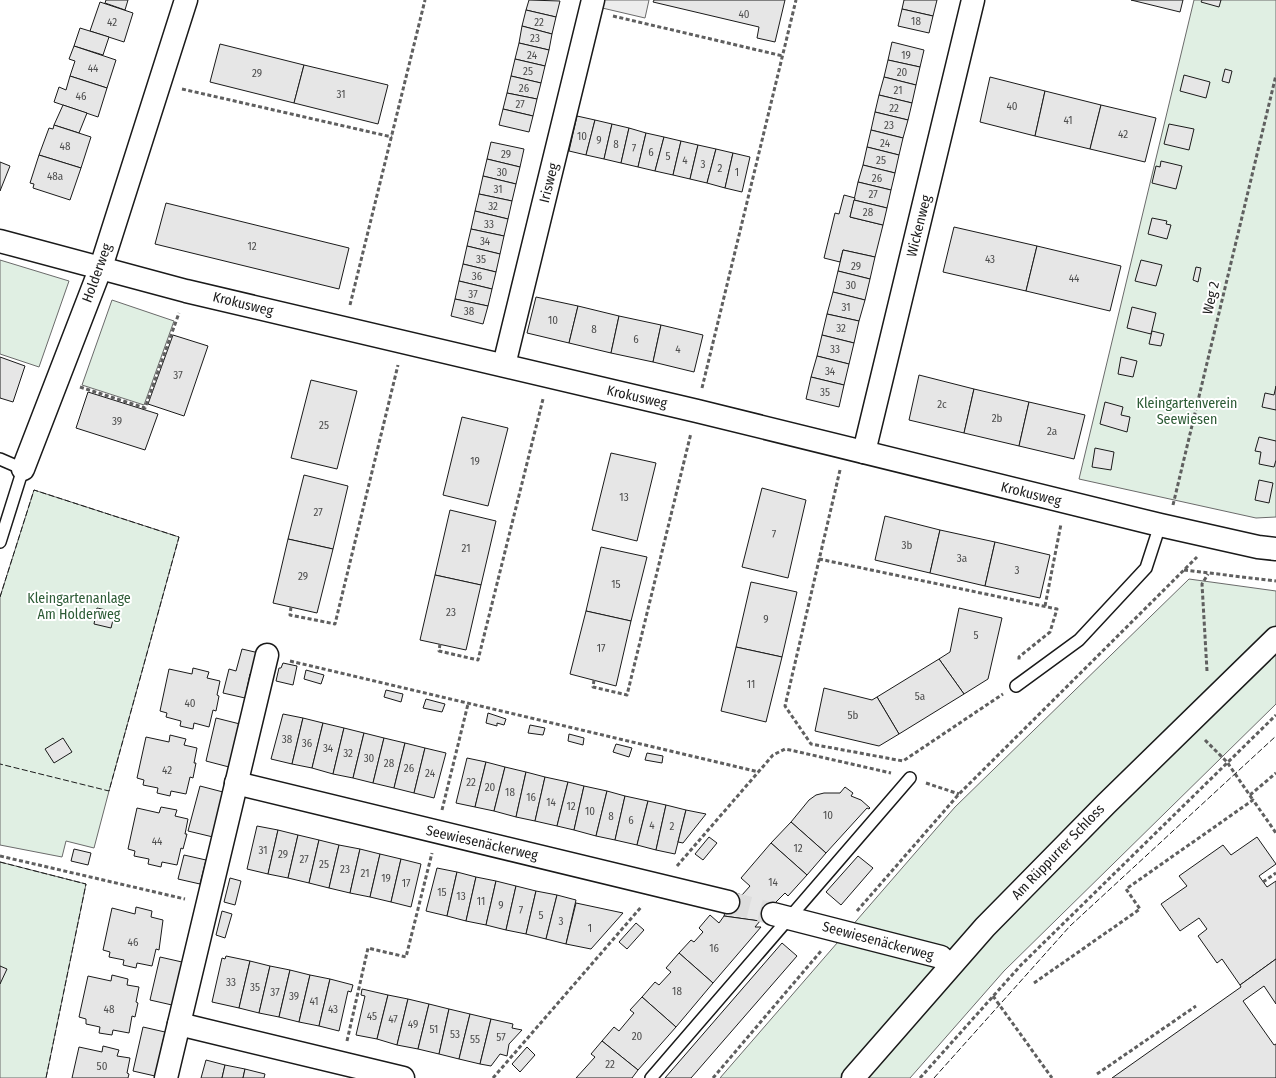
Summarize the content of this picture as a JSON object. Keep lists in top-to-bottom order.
{
  "streets": {
    "street": [
      "Irisweg",
      "Wickenweg",
      "Holderweg",
      "Krokusweg",
      "Seewiesenäckerweg",
      "Am Rüppurrer Schloss"
    ],
    "path": ["Weg 2"]
  },
  "crossings": [
    ["Irisweg", "Krokusweg"],
    ["Wickenweg", "Krokusweg"],
    ["Holderweg", "Krokusweg"],
    ["Weg 2", "Krokusweg"],
    ["Seewiesenäckerweg", "Am Rüppurrer Schloss"]
  ],
  "parks": ["Kleingartenverein Seewiesen", "Kleingartenanlage Am Holderweg"],
  "house_numbers": [
    "40",
    "18",
    "42",
    "22",
    "23",
    "24",
    "19",
    "44",
    "25",
    "20",
    "29",
    "26",
    "21",
    "31",
    "46",
    "27",
    "40",
    "22",
    "41",
    "23",
    "42",
    "10",
    "9",
    "24",
    "8",
    "48",
    "7",
    "6",
    "29",
    "5",
    "4",
    "25",
    "3",
    "2",
    "30",
    "1",
    "48a",
    "26",
    "31",
    "27",
    "32",
    "28",
    "33",
    "34",
    "12",
    "35",
    "43",
    "29",
    "36",
    "44",
    "30",
    "37",
    "31",
    "38",
    "10",
    "32",
    "8",
    "6",
    "4",
    "33",
    "34",
    "37",
    "35",
    "2c",
    "2b",
    "39",
    "25",
    "2a",
    "19",
    "13",
    "27",
    "7",
    "3b",
    "21",
    "3a",
    "3",
    "29",
    "15",
    "23",
    "9",
    "5",
    "17",
    "11",
    "5a",
    "40",
    "5b",
    "38",
    "36",
    "34",
    "32",
    "30",
    "28",
    "26",
    "42",
    "24",
    "22",
    "20",
    "18",
    "16",
    "14",
    "12",
    "10",
    "10",
    "8",
    "6",
    "4",
    "2",
    "44",
    "12",
    "31",
    "29",
    "27",
    "25",
    "23",
    "21",
    "19",
    "14",
    "17",
    "15",
    "13",
    "11",
    "9",
    "7",
    "5",
    "3",
    "1",
    "46",
    "16",
    "33",
    "35",
    "18",
    "37",
    "39",
    "41",
    "48",
    "43",
    "45",
    "47",
    "49",
    "51",
    "53",
    "20",
    "57",
    "55",
    "22",
    "50"
  ]
}
